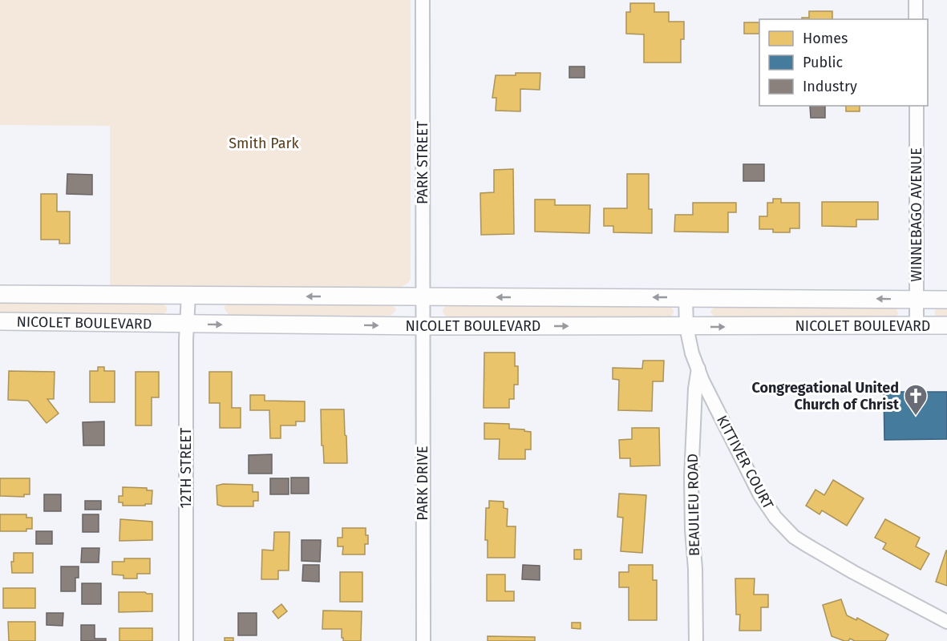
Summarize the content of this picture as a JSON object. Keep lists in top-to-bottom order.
{
  "streets": {
    "street": [
      "PARK STREET",
      "WINNEBAGO AVENUE",
      "NICOLET BOULEVARD",
      "KITTIVER COURT",
      "12TH STREET",
      "PARK DRIVE",
      "BEAULIEU ROAD"
    ]
  },
  "crossings": [
    ["PARK STREET", "NICOLET BOULEVARD"],
    ["PARK STREET", "PARK DRIVE"],
    ["WINNEBAGO AVENUE", "NICOLET BOULEVARD"],
    ["NICOLET BOULEVARD", "KITTIVER COURT"],
    ["NICOLET BOULEVARD", "12TH STREET"],
    ["NICOLET BOULEVARD", "PARK DRIVE"],
    ["KITTIVER COURT", "BEAULIEU ROAD"]
  ],
  "parks": ["Smith Park"],
  "places": {
    "church": ["Congregational United Church of Christ"]
  },
  "legend": ["Homes", "Public", "Industry"]
}
